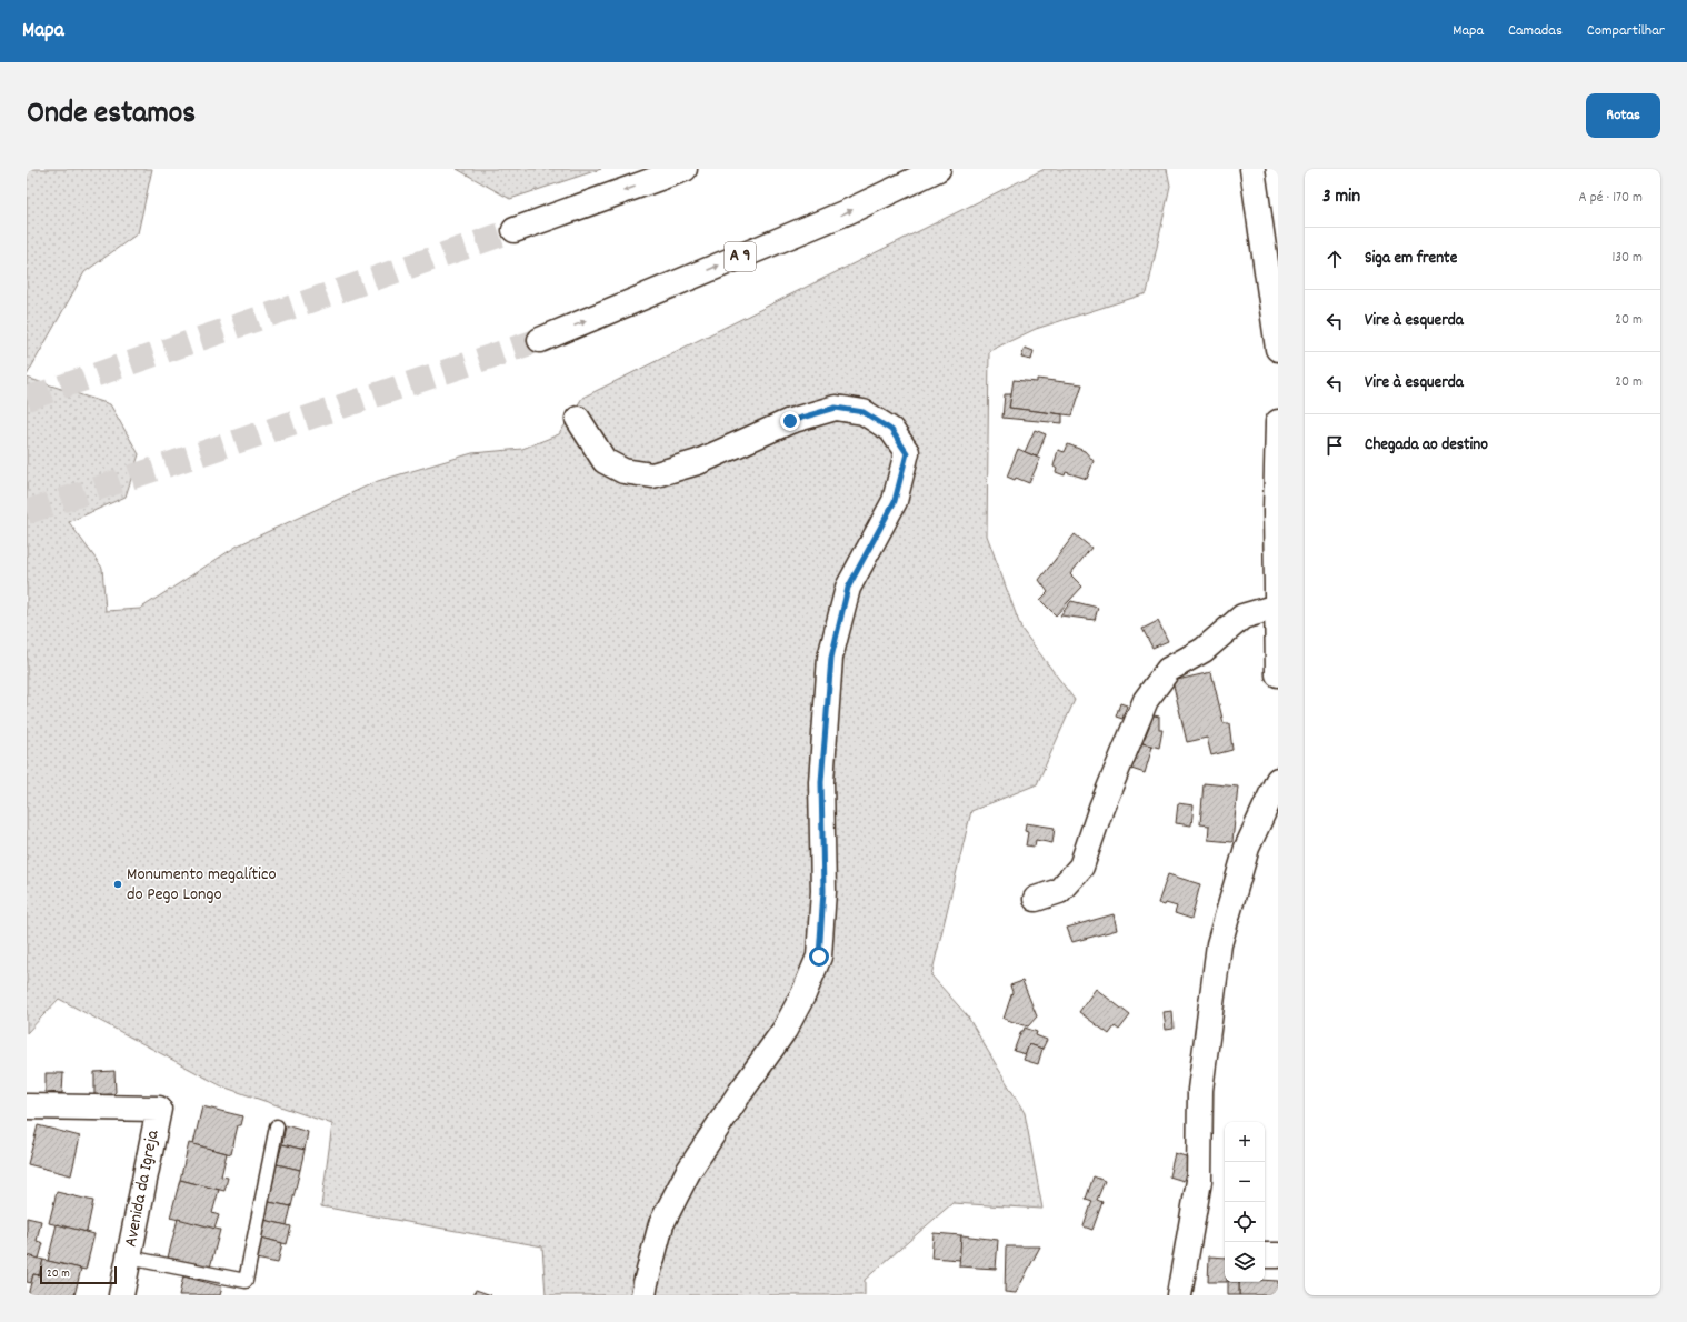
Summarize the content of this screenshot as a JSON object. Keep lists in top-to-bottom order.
{
  "streets": {
    "main road": ["A 9", "Avenida da Igreja"]
  },
  "places": ["Monumento megalítico do Pego Longo"],
  "scale_bar": "20 m",
  "page": {
    "header": "Mapa",
    "nav": ["Mapa", "Camadas", "Compartilhar"],
    "title": "Onde estamos",
    "buttons": "Rotas",
    "heading": ["3 min", "A pé · 170 m"],
    "list": [
      ["Siga em frente", "130 m"],
      ["Vire à esquerda", "20 m"],
      ["Vire à esquerda", "20 m"],
      "Chegada ao destino"
    ],
    "map_buttons": ["+", "−"],
    "scale": "20 m"
  }
}
